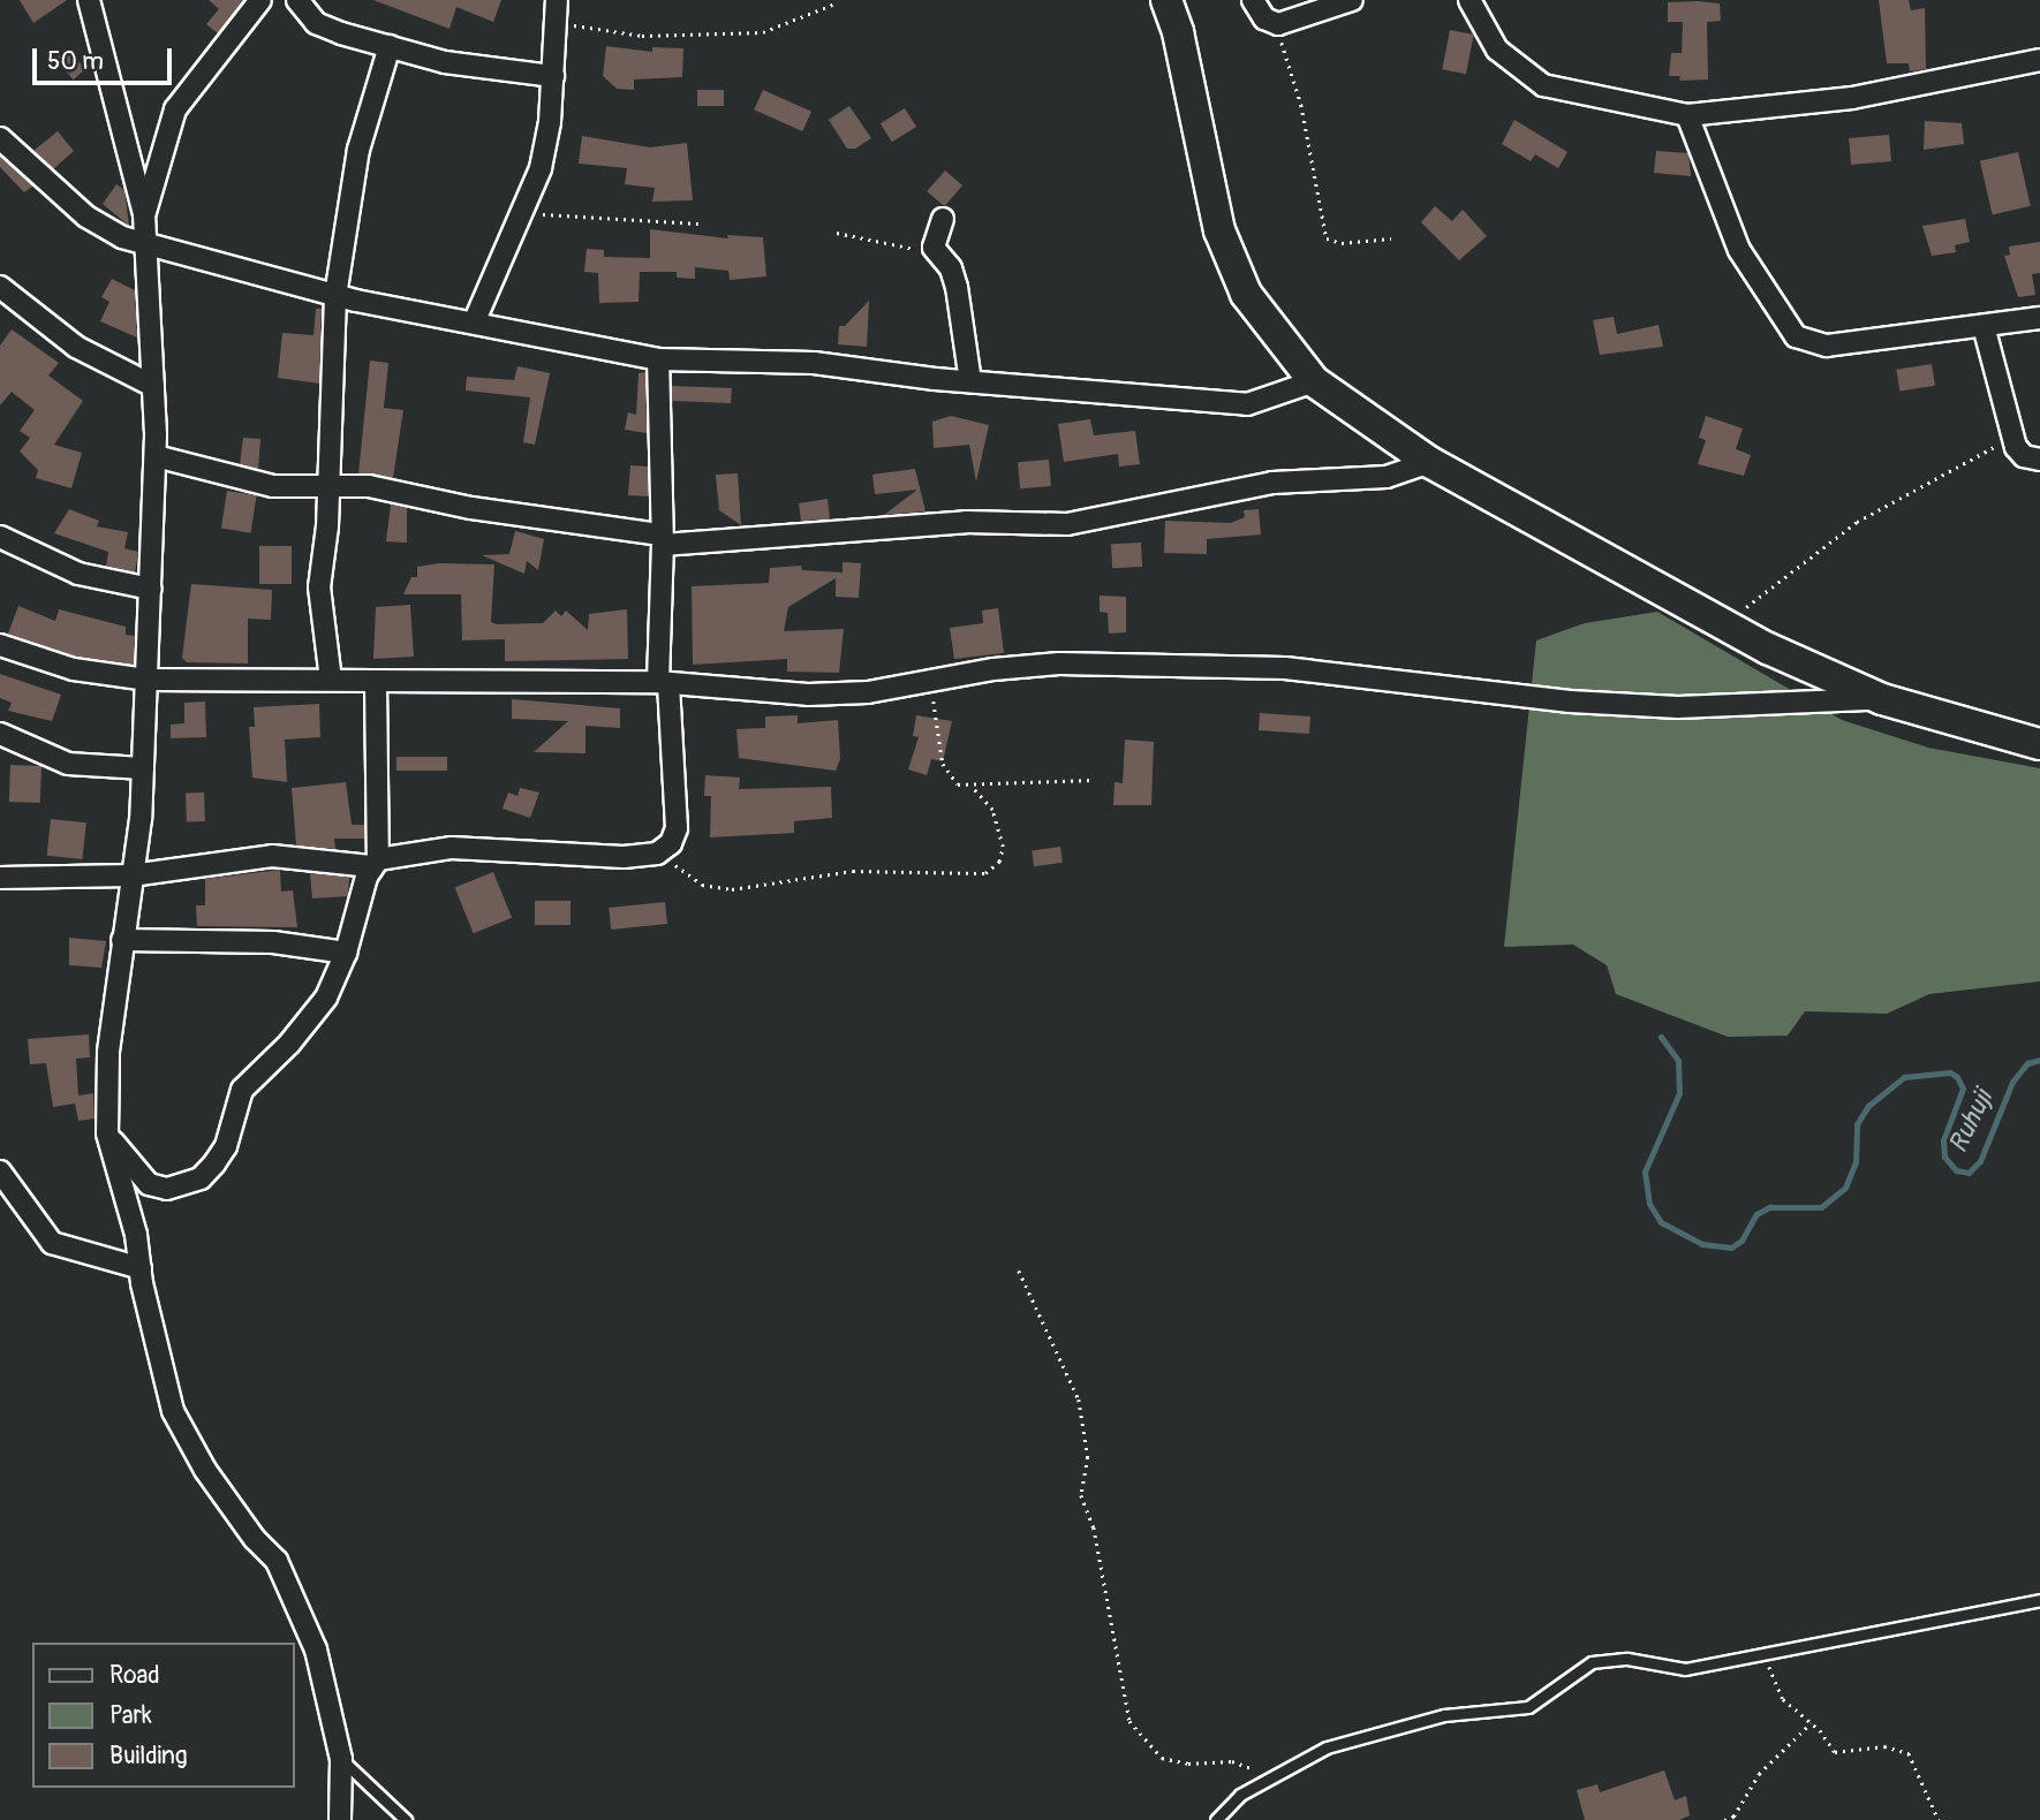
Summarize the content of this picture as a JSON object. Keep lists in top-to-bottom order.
{
  "water": ["Ruhuji"],
  "legend": ["Road", "Park", "Building"],
  "scale_bar": "50 m"
}
